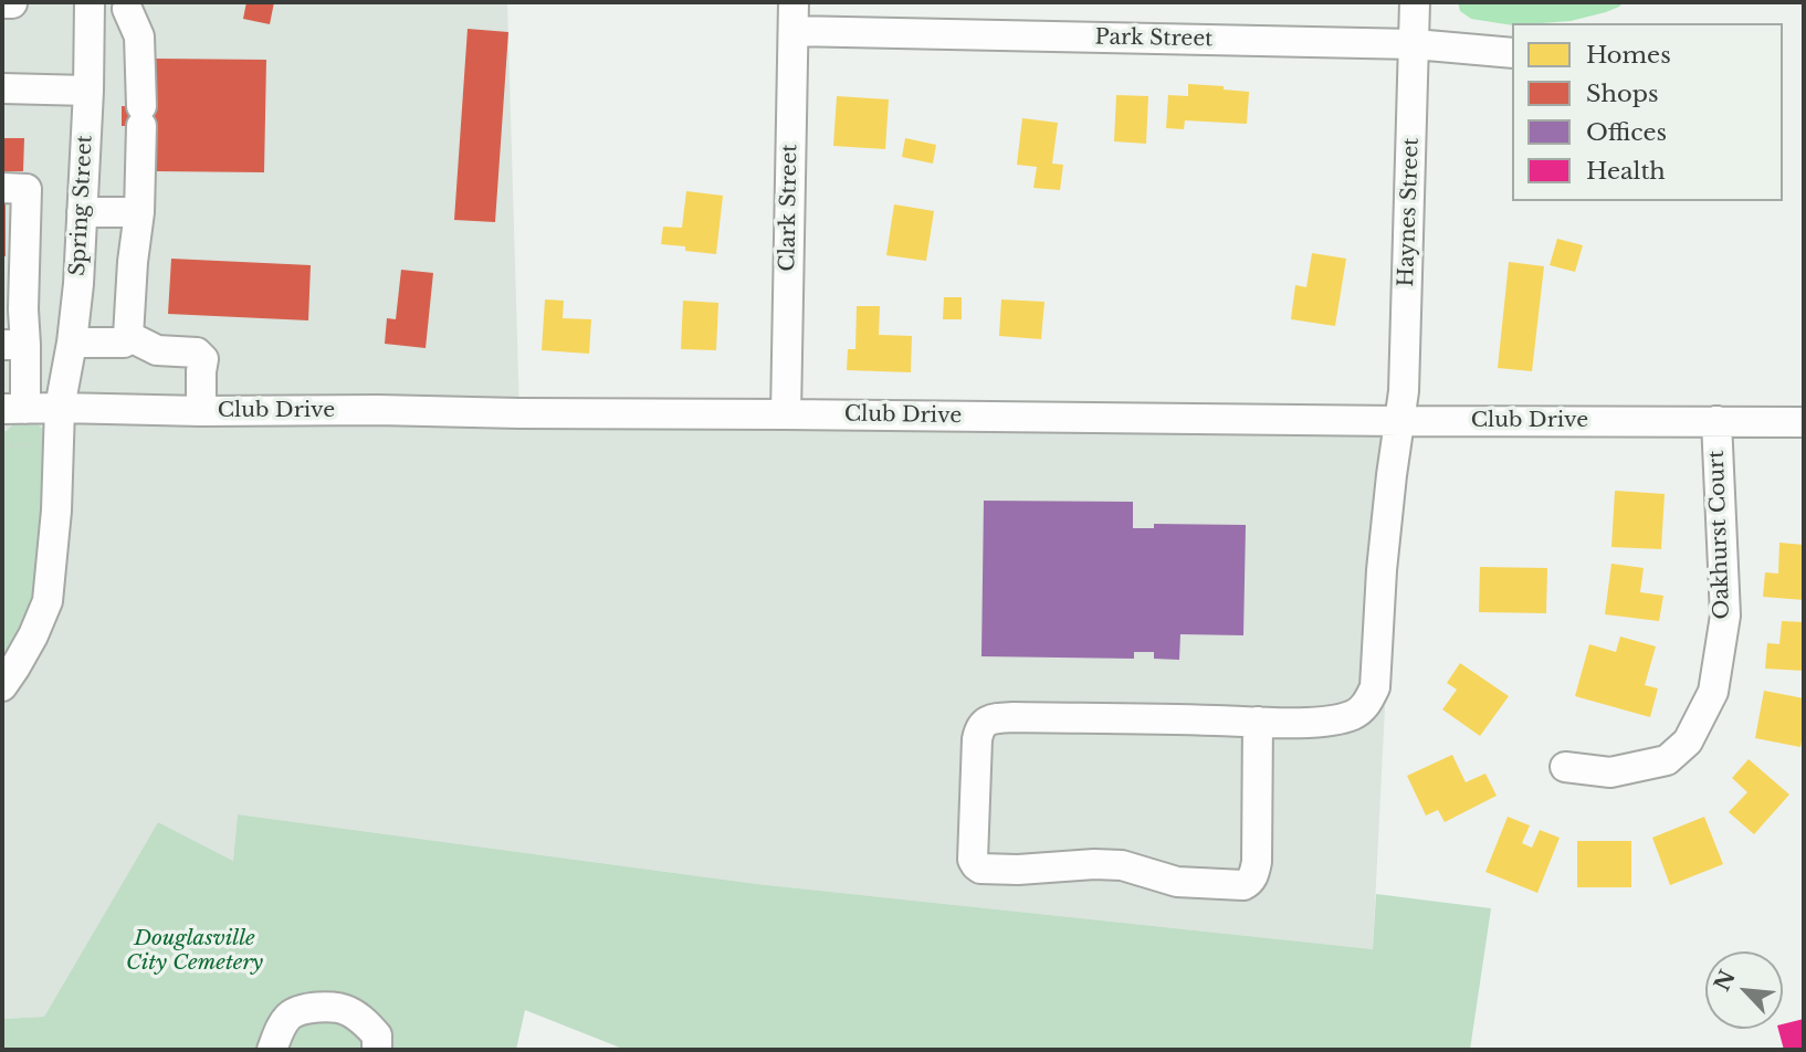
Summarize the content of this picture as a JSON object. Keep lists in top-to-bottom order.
{
  "streets": {
    "street": [
      "Park Street",
      "Spring Street",
      "Clark Street",
      "Haynes Street",
      "Club Drive",
      "Oakhurst Court"
    ]
  },
  "crossings": [
    ["Park Street", "Clark Street"],
    ["Park Street", "Haynes Street"],
    ["Spring Street", "Club Drive"],
    ["Clark Street", "Club Drive"],
    ["Haynes Street", "Club Drive"],
    ["Club Drive", "Oakhurst Court"]
  ],
  "parks": ["Douglasville City Cemetery"],
  "legend": [
    "Homes",
    "Shops",
    "Offices",
    "Health"
  ],
  "north": "top left"
}
